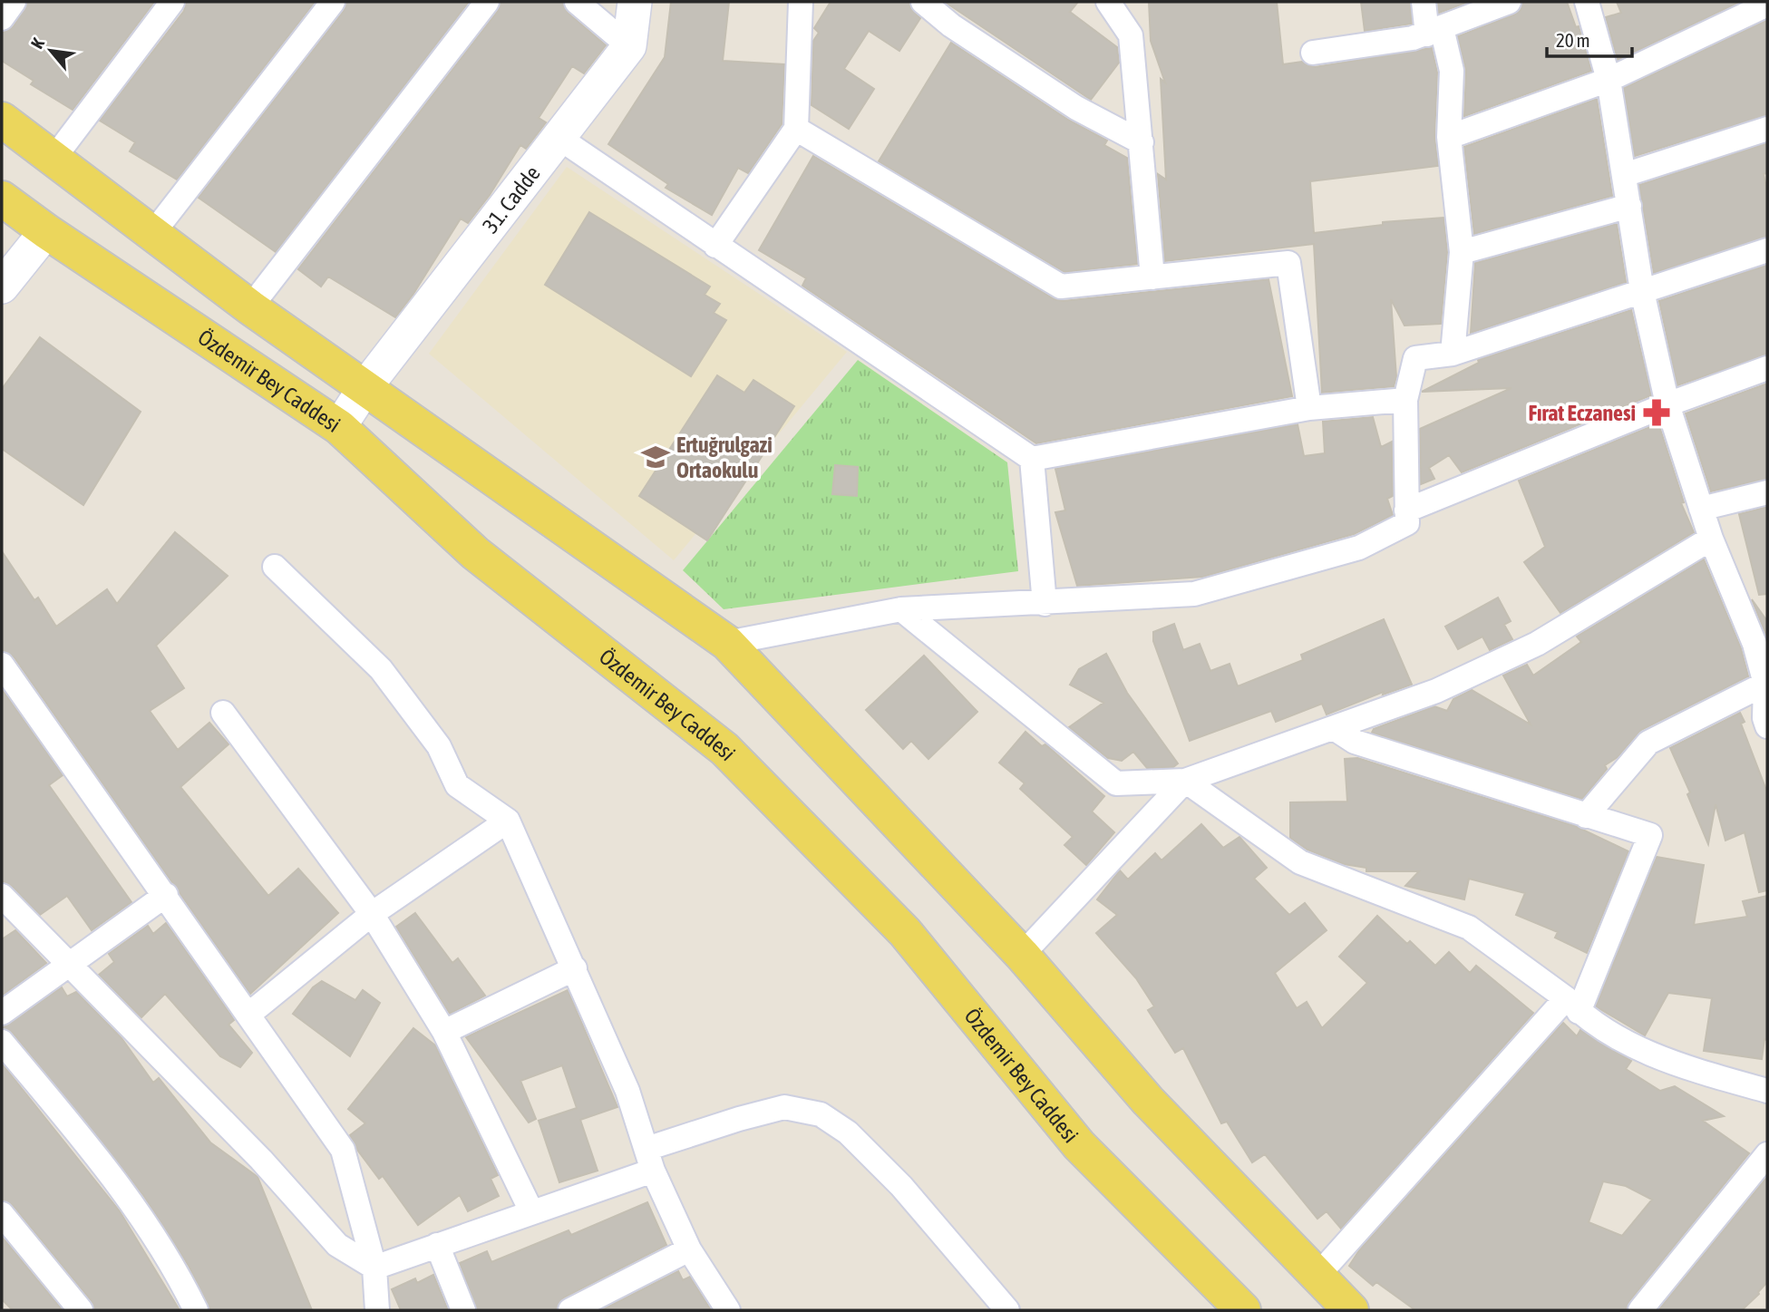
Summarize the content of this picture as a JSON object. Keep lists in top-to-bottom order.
{
  "streets": {
    "main road": ["Özdemir Bey Caddesi"],
    "street": ["31. Cadde"]
  },
  "crossings": [
    ["31. Cadde", "Özdemir Bey Caddesi"]
  ],
  "places": {
    "pharmacy": ["Fırat Eczanesi"],
    "school or university": ["Ertuğrulgazi Ortaokulu"]
  },
  "scale_bar": "20 m",
  "north": "top left"
}
